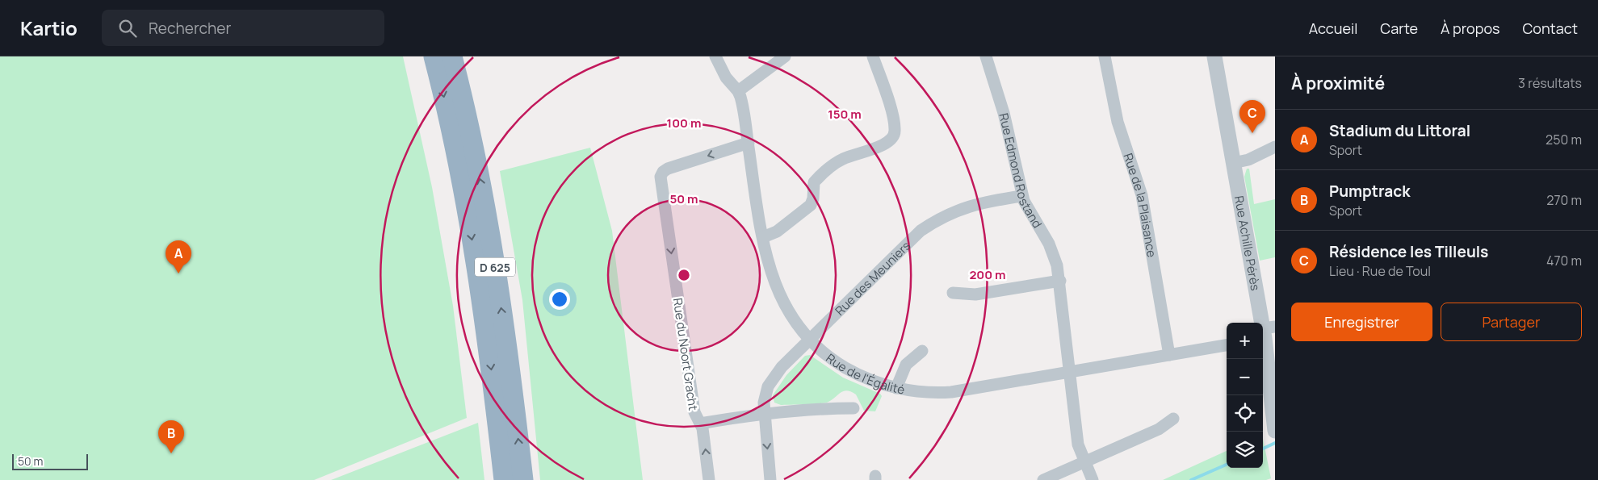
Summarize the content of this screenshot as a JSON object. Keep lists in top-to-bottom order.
{
  "streets": {
    "highway": ["D 625"],
    "street": [
      "Rue Edmond Rostand",
      "Rue de la Plaisance",
      "Rue Achille Pérès",
      "Rue des Meuniers",
      "Rue du Noort Gracht",
      "Rue de l'Égalité"
    ]
  },
  "crossings": [
    ["Rue Edmond Rostand", "Rue des Meuniers"],
    ["Rue Edmond Rostand", "Rue de l'Égalité"],
    ["Rue de la Plaisance", "Rue de l'Égalité"],
    ["Rue des Meuniers", "Rue de l'Égalité"],
    ["Rue du Noort Gracht", "Rue de l'Égalité"]
  ],
  "scale_bar": "50 m",
  "page": {
    "header": "Kartio",
    "search": "Rechercher",
    "nav": [
      "Accueil",
      "Carte",
      "À propos",
      "Contact"
    ],
    "heading": ["À proximité", "3 résultats"],
    "pins": ["C", "A", "B"],
    "list": [
      {
        "mark": "A",
        "name": "Stadium du Littoral",
        "note": "Sport",
        "value": "250 m"
      },
      {
        "mark": "B",
        "name": "Pumptrack",
        "note": "Sport",
        "value": "270 m"
      },
      {
        "mark": "C",
        "name": "Résidence les Tilleuls",
        "note": "Lieu · Rue de Toul",
        "value": "470 m"
      }
    ],
    "buttons": ["Enregistrer", "Partager"],
    "map_buttons": ["+", "−"],
    "scale": "50 m"
  },
  "rings": [
    "150 m",
    "100 m",
    "50 m",
    "200 m"
  ]
}
